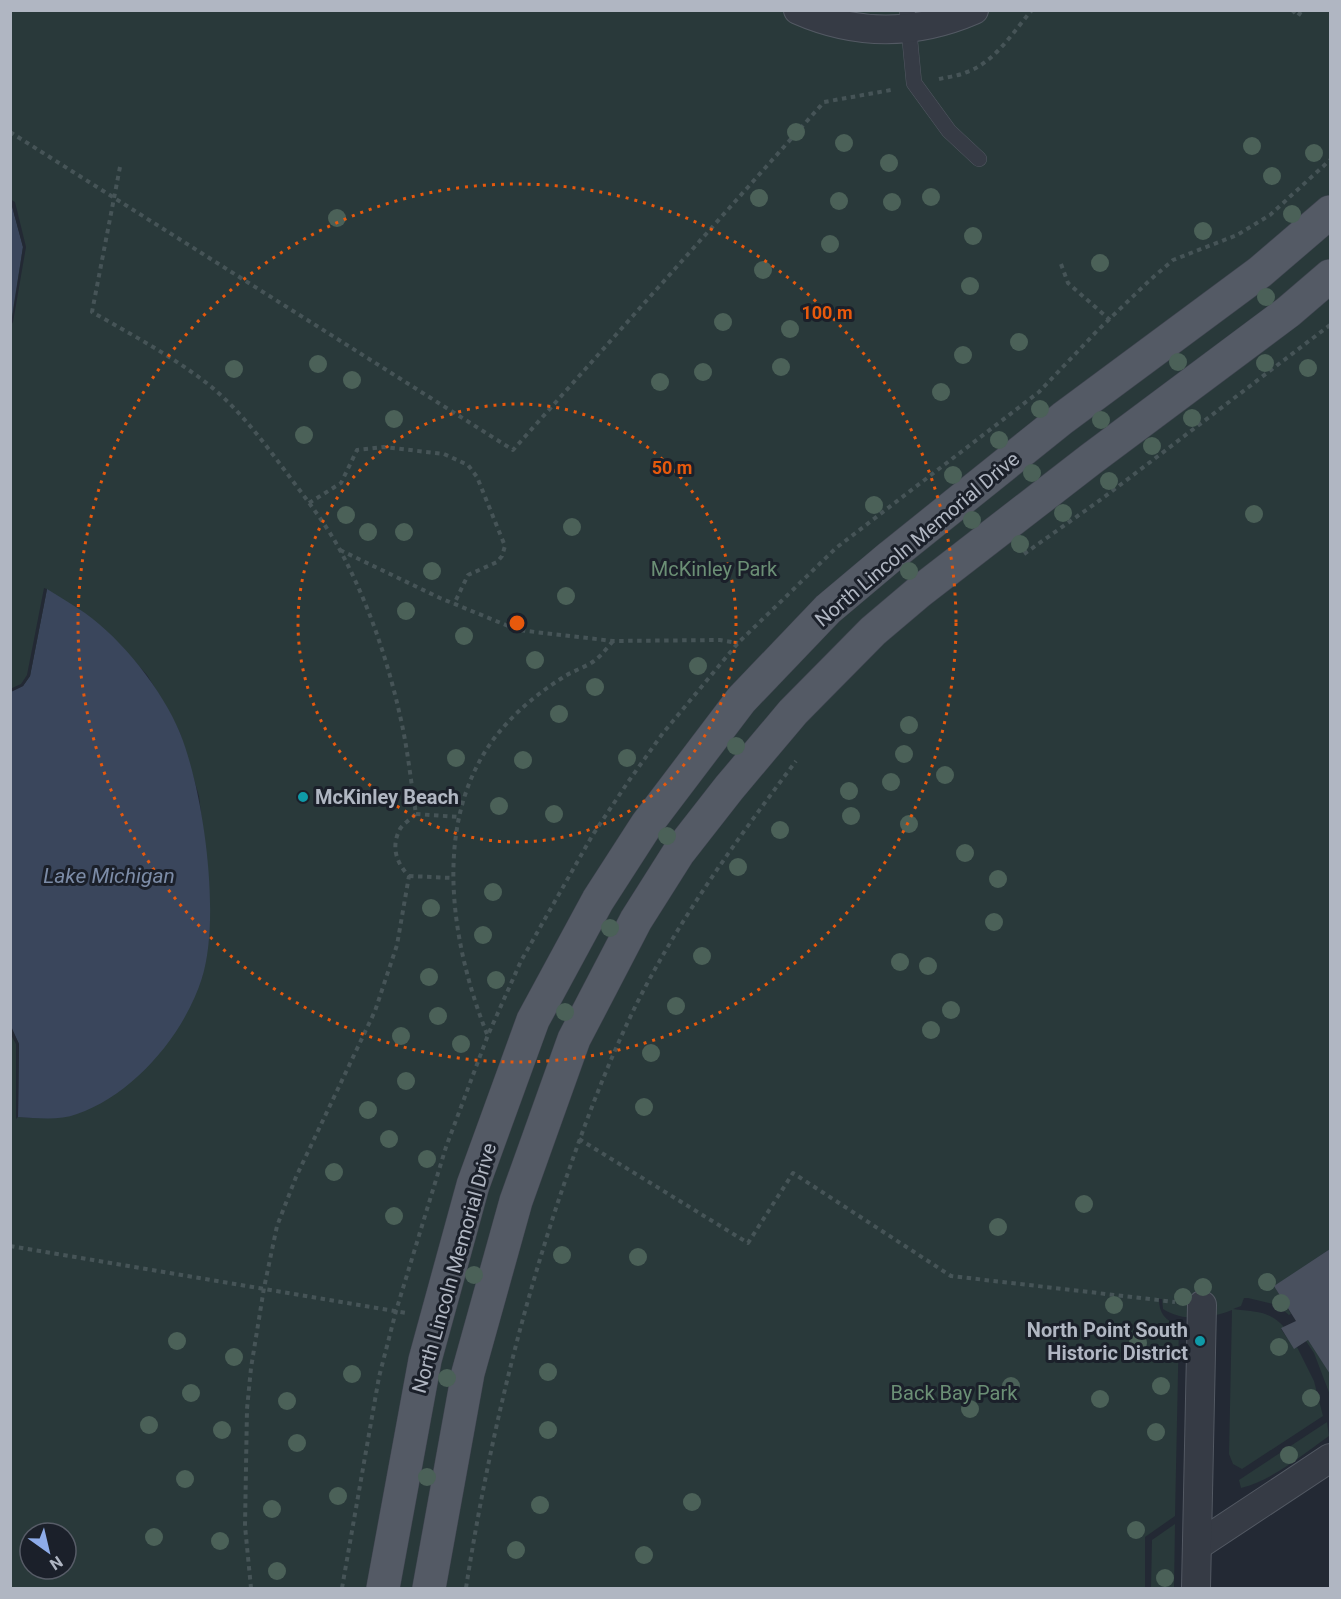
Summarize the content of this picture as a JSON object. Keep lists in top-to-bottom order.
{
  "streets": {
    "main road": ["North Lincoln Memorial Drive"]
  },
  "water": ["Lake Michigan"],
  "parks": ["McKinley Park", "Back Bay Park"],
  "places": ["McKinley Beach", "North Point South Historic District"],
  "north": "bottom right",
  "rings": ["100 m", "50 m"]
}
